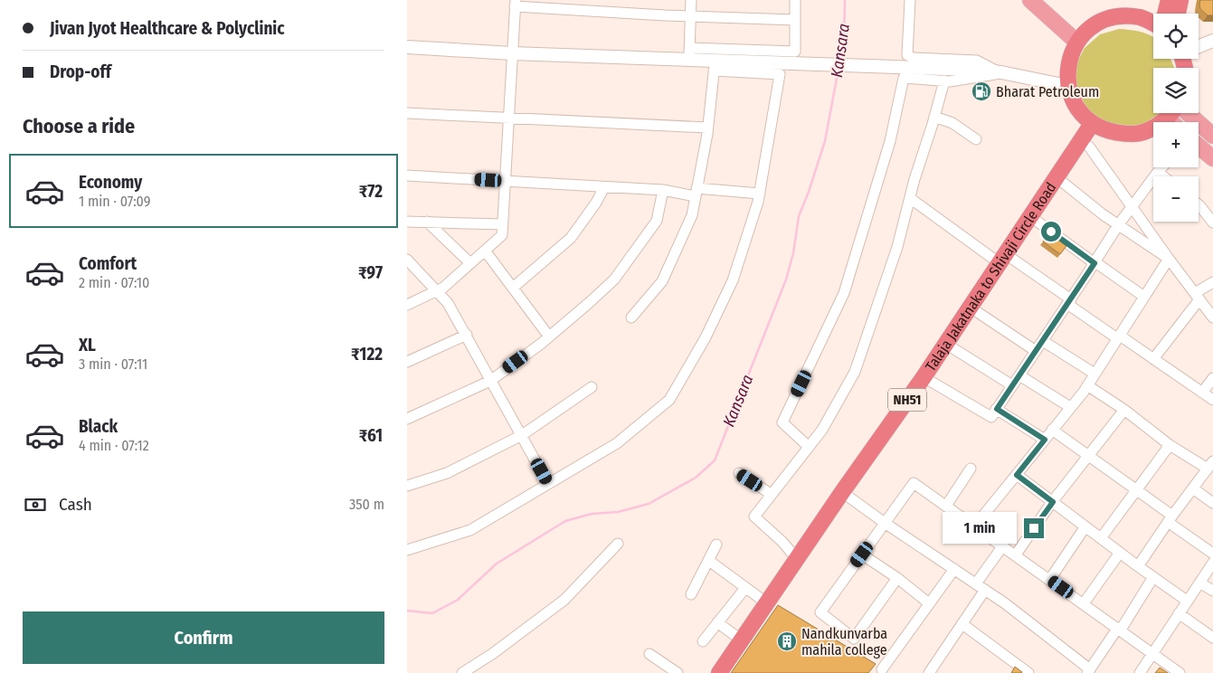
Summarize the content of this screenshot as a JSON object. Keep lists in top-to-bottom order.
{
  "streets": {
    "highway": ["Talaja Jakatnaka to Shivaji Circle Road", "NH51"]
  },
  "water": ["Kansara"],
  "places": {
    "fuel station": ["Bharat Petroleum"],
    "building": ["Nandkunvarba mahila college"]
  },
  "page": {
    "banner": ["Jivan Jyot Healthcare & Polyclinic", "Drop-off"],
    "map_buttons": ["+", "−"],
    "heading": "Choose a ride",
    "list": [
      {
        "name": "Economy",
        "note": "1 min · 07:09",
        "value": "₹72"
      },
      {
        "name": "Comfort",
        "note": "2 min · 07:10",
        "value": "₹97"
      },
      {
        "name": "XL",
        "note": "3 min · 07:11",
        "value": "₹122"
      },
      {
        "name": "Black",
        "note": "4 min · 07:12",
        "value": "₹61"
      }
    ],
    "pay": ["Cash", "350 m"],
    "bubble": "1 min",
    "buttons": "Confirm"
  }
}
